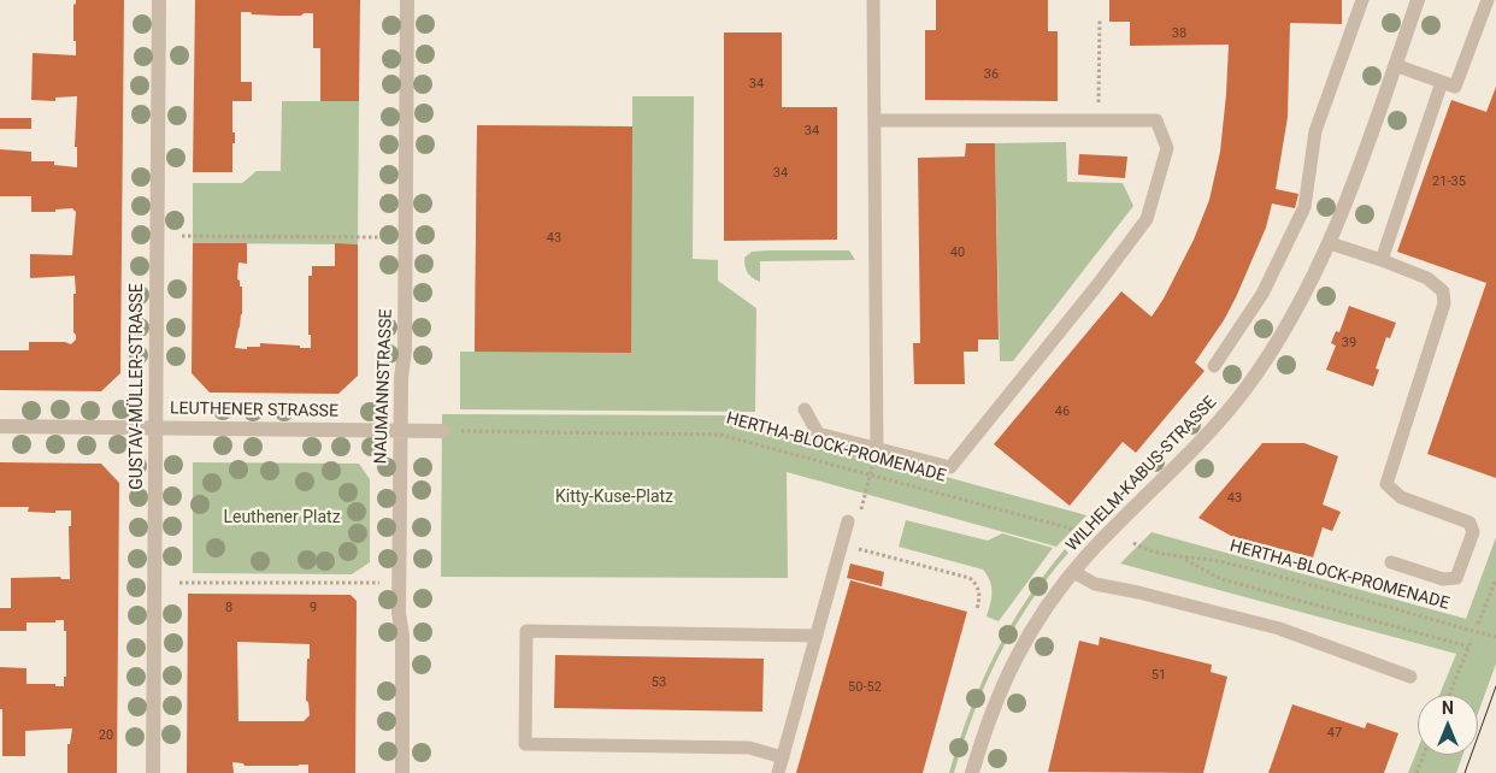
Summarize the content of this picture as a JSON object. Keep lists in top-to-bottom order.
{
  "streets": {
    "street": [
      "GUSTAV-MÜLLER-STRASSE",
      "NAUMANNSTRASSE",
      "LEUTHENER STRASSE",
      "WILHELM-KABUS-STRASSE"
    ],
    "path": ["HERTHA-BLOCK-PROMENADE"]
  },
  "crossings": [
    ["GUSTAV-MÜLLER-STRASSE", "LEUTHENER STRASSE"],
    ["NAUMANNSTRASSE", "LEUTHENER STRASSE"]
  ],
  "parks": ["Kitty-Kuse-Platz", "Leuthener Platz"],
  "house_numbers": [
    "38",
    "36",
    "34",
    "34",
    "34",
    "21-35",
    "43",
    "40",
    "39",
    "46",
    "43",
    "8",
    "9",
    "51",
    "53",
    "50-52",
    "47",
    "20"
  ],
  "north": "top"
}
